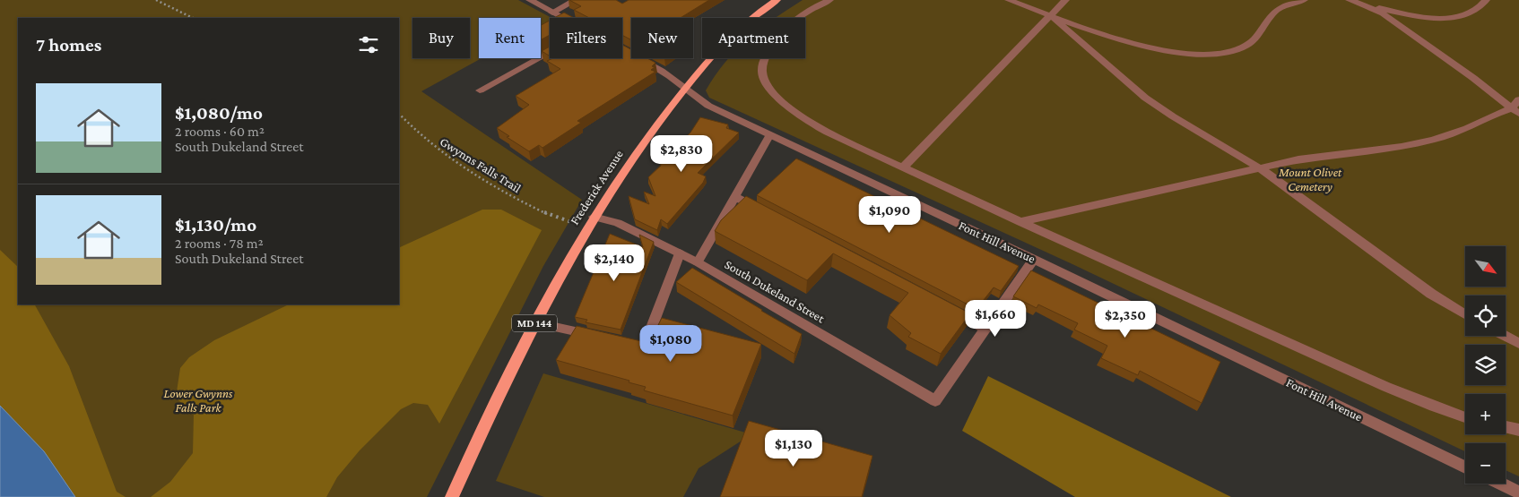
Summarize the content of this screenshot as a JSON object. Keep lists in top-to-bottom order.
{
  "streets": {
    "main road": ["Frederick Avenue", "MD 144"],
    "street": ["Font Hill Avenue", "South Dukeland Street"],
    "path": ["Gwynns Falls Trail"]
  },
  "crossings": [
    ["Frederick Avenue", "Font Hill Avenue"],
    ["Frederick Avenue", "South Dukeland Street"]
  ],
  "parks": ["Mount Olivet Cemetery", "Lower Gwynns Falls Park"],
  "north": "bottom right",
  "page": {
    "chip": [
      "Buy",
      "Rent",
      "Filters",
      "New",
      "Apartment"
    ],
    "heading": "7 homes",
    "list": [
      {
        "name": "$1,080/mo",
        "note": "2 rooms · 60 m² · South Dukeland Street"
      },
      {
        "name": "$1,130/mo",
        "note": "2 rooms · 78 m² · South Dukeland Street"
      }
    ],
    "price": [
      "$2,830",
      "$1,090",
      "$2,140",
      "$1,660",
      "$2,350",
      "$1,080",
      "$1,130"
    ],
    "map_buttons": ["+", "−"]
  }
}
